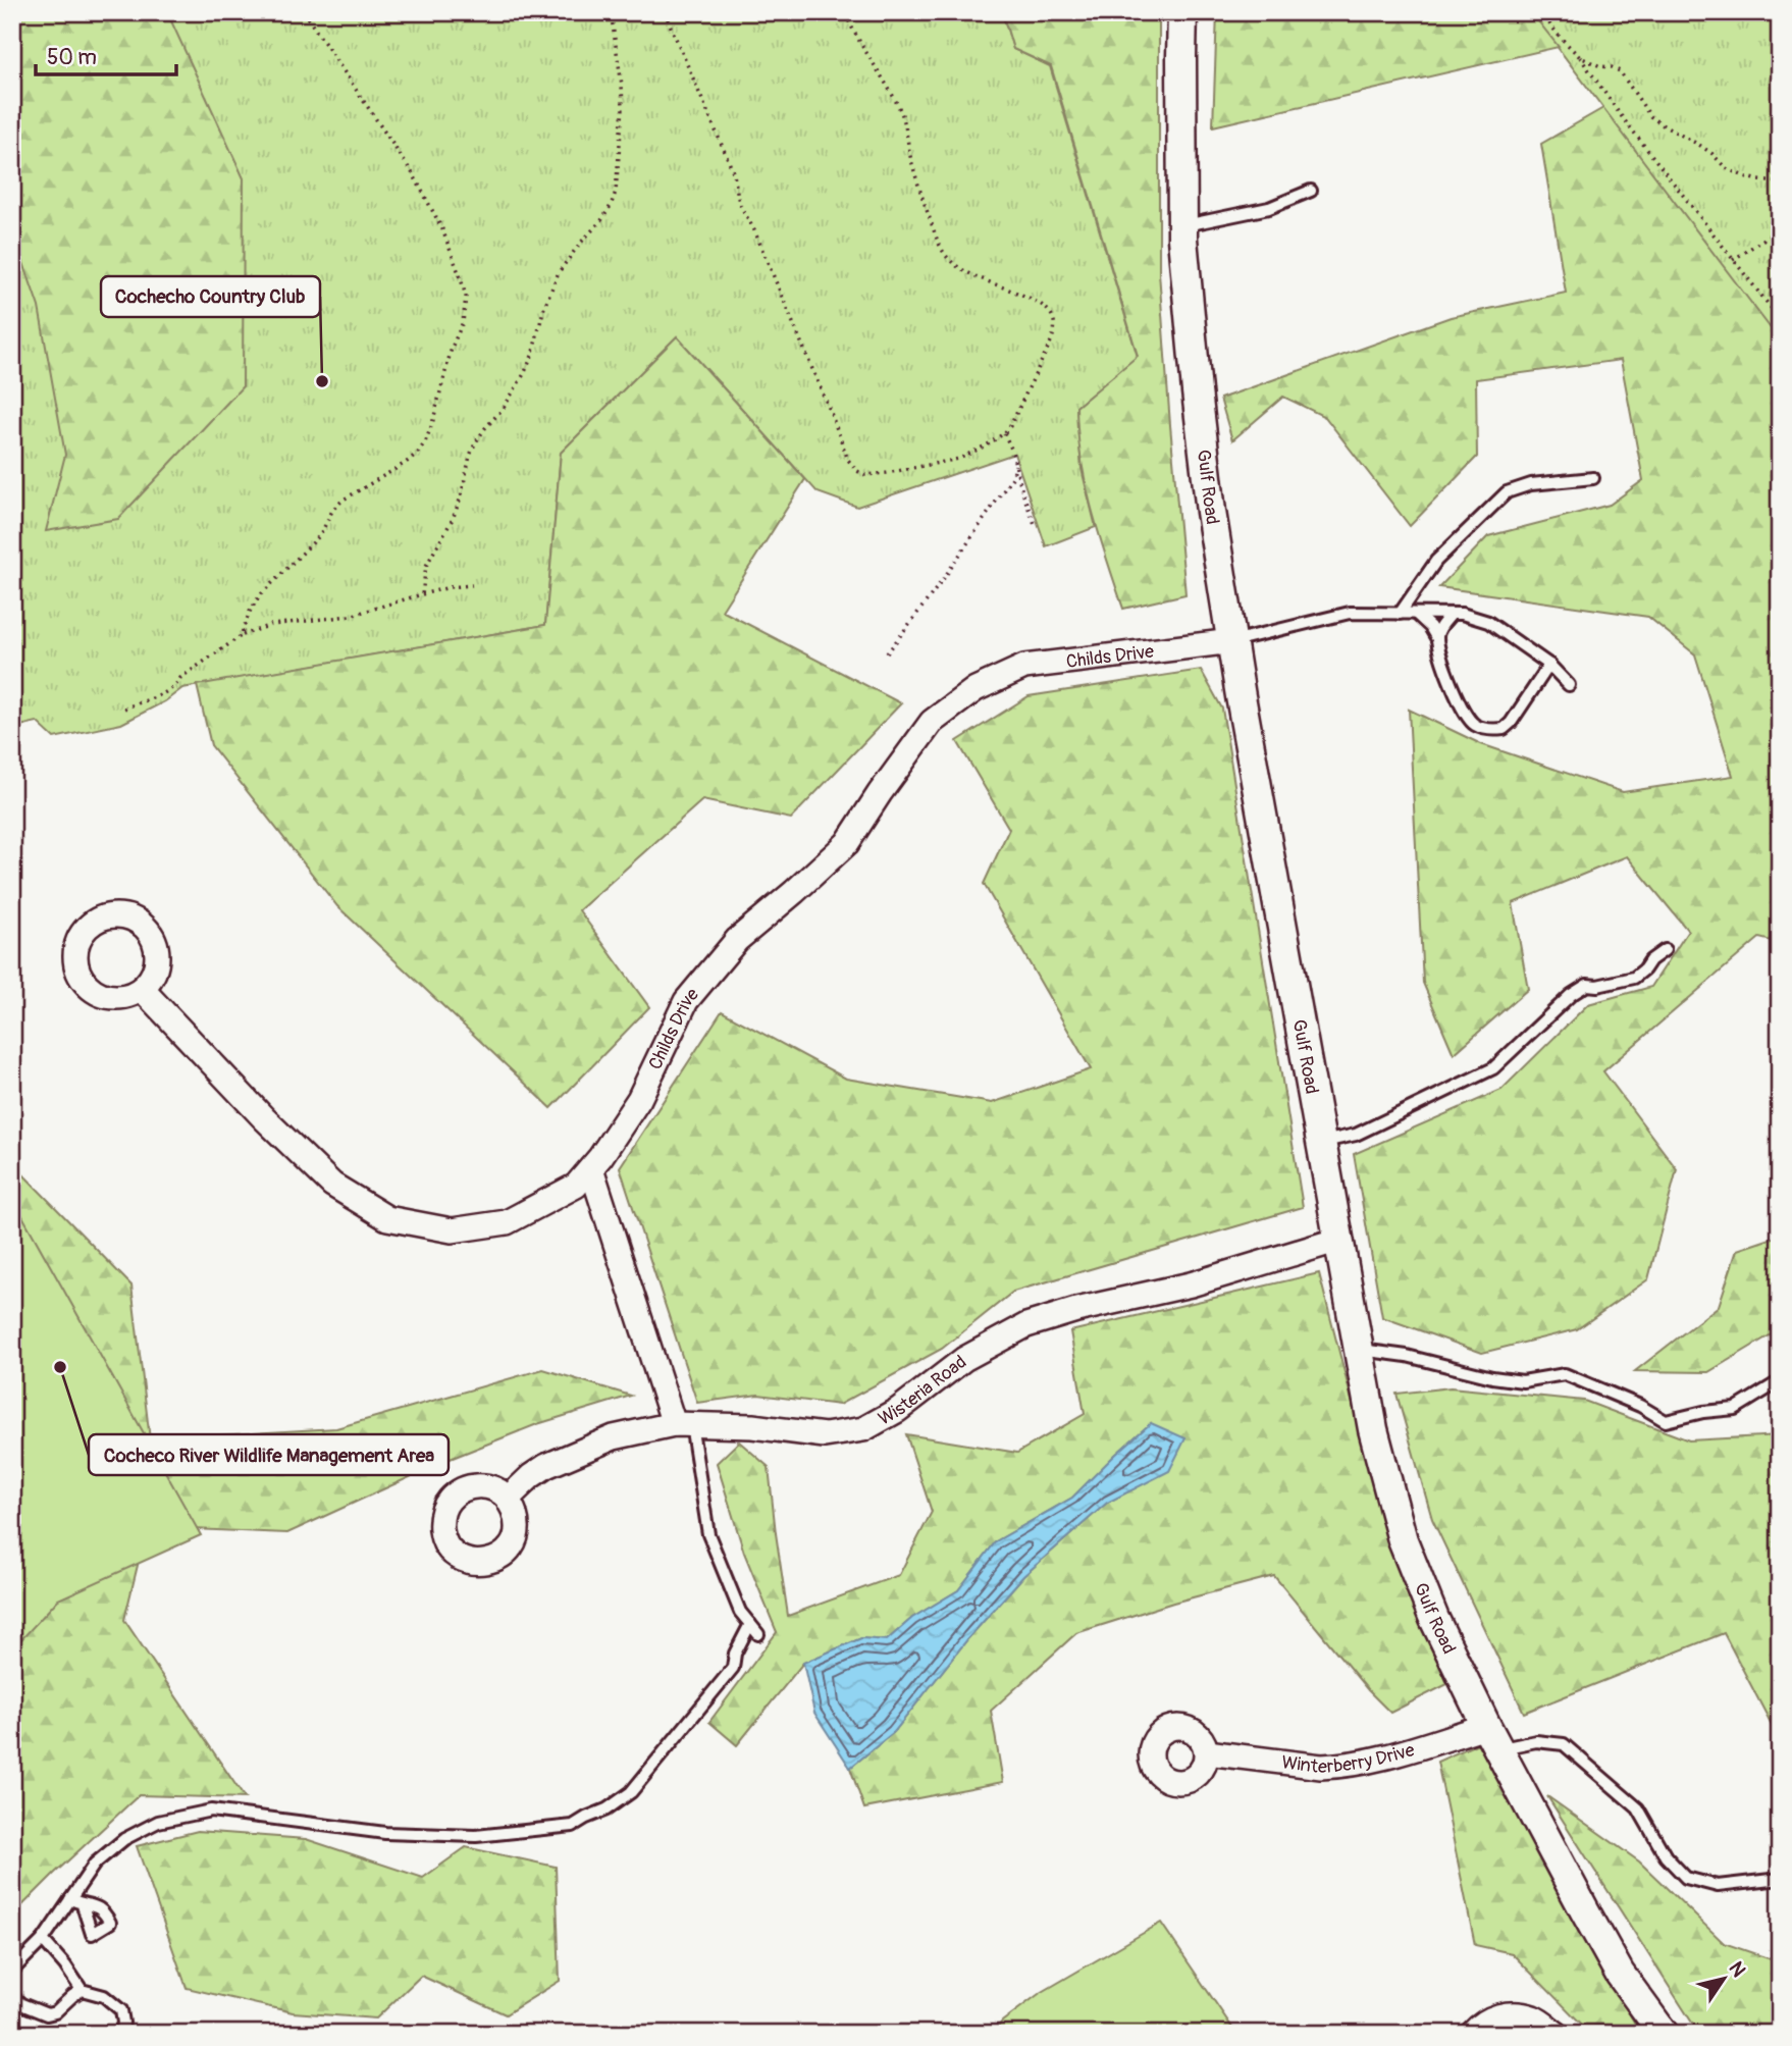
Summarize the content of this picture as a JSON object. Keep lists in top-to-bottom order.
{
  "streets": {
    "street": [
      "Gulf Road",
      "Childs Drive",
      "Wisteria Road",
      "Winterberry Drive"
    ]
  },
  "crossings": [
    ["Gulf Road", "Childs Drive"],
    ["Gulf Road", "Wisteria Road"],
    ["Gulf Road", "Winterberry Drive"]
  ],
  "places": ["Cochecho Country Club", "Cocheco River Wildlife Management Area"],
  "scale_bar": "50 m",
  "north": "top right"
}
